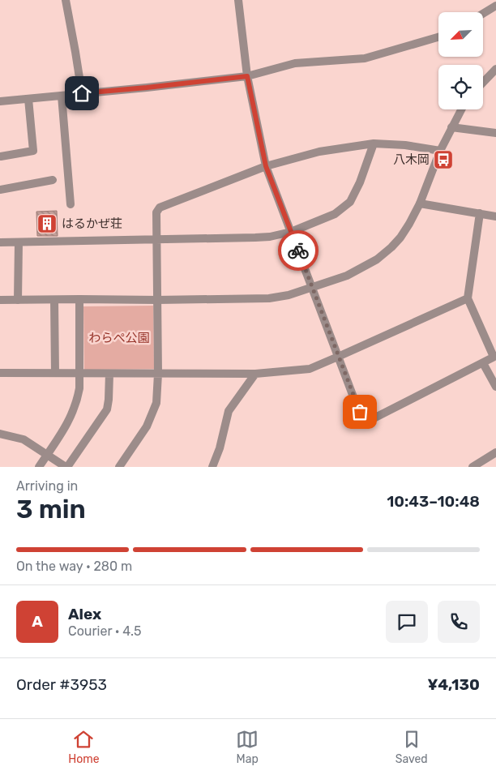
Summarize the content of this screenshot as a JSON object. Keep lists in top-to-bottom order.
{
  "parks": ["わらぺ公園"],
  "places": {
    "bus stop": ["八木岡"],
    "building": ["はるかぜ荘"]
  },
  "north": "bottom left",
  "page": {
    "heading": ["3 min", "Arriving in", "10:43–10:48"],
    "panel": [
      "Alex",
      "Courier · 4.5",
      "Order #3953",
      "¥4,130"
    ],
    "bar": "On the way · 280 m",
    "round": "A",
    "tabs": ["Home", "Map", "Saved"]
  }
}
